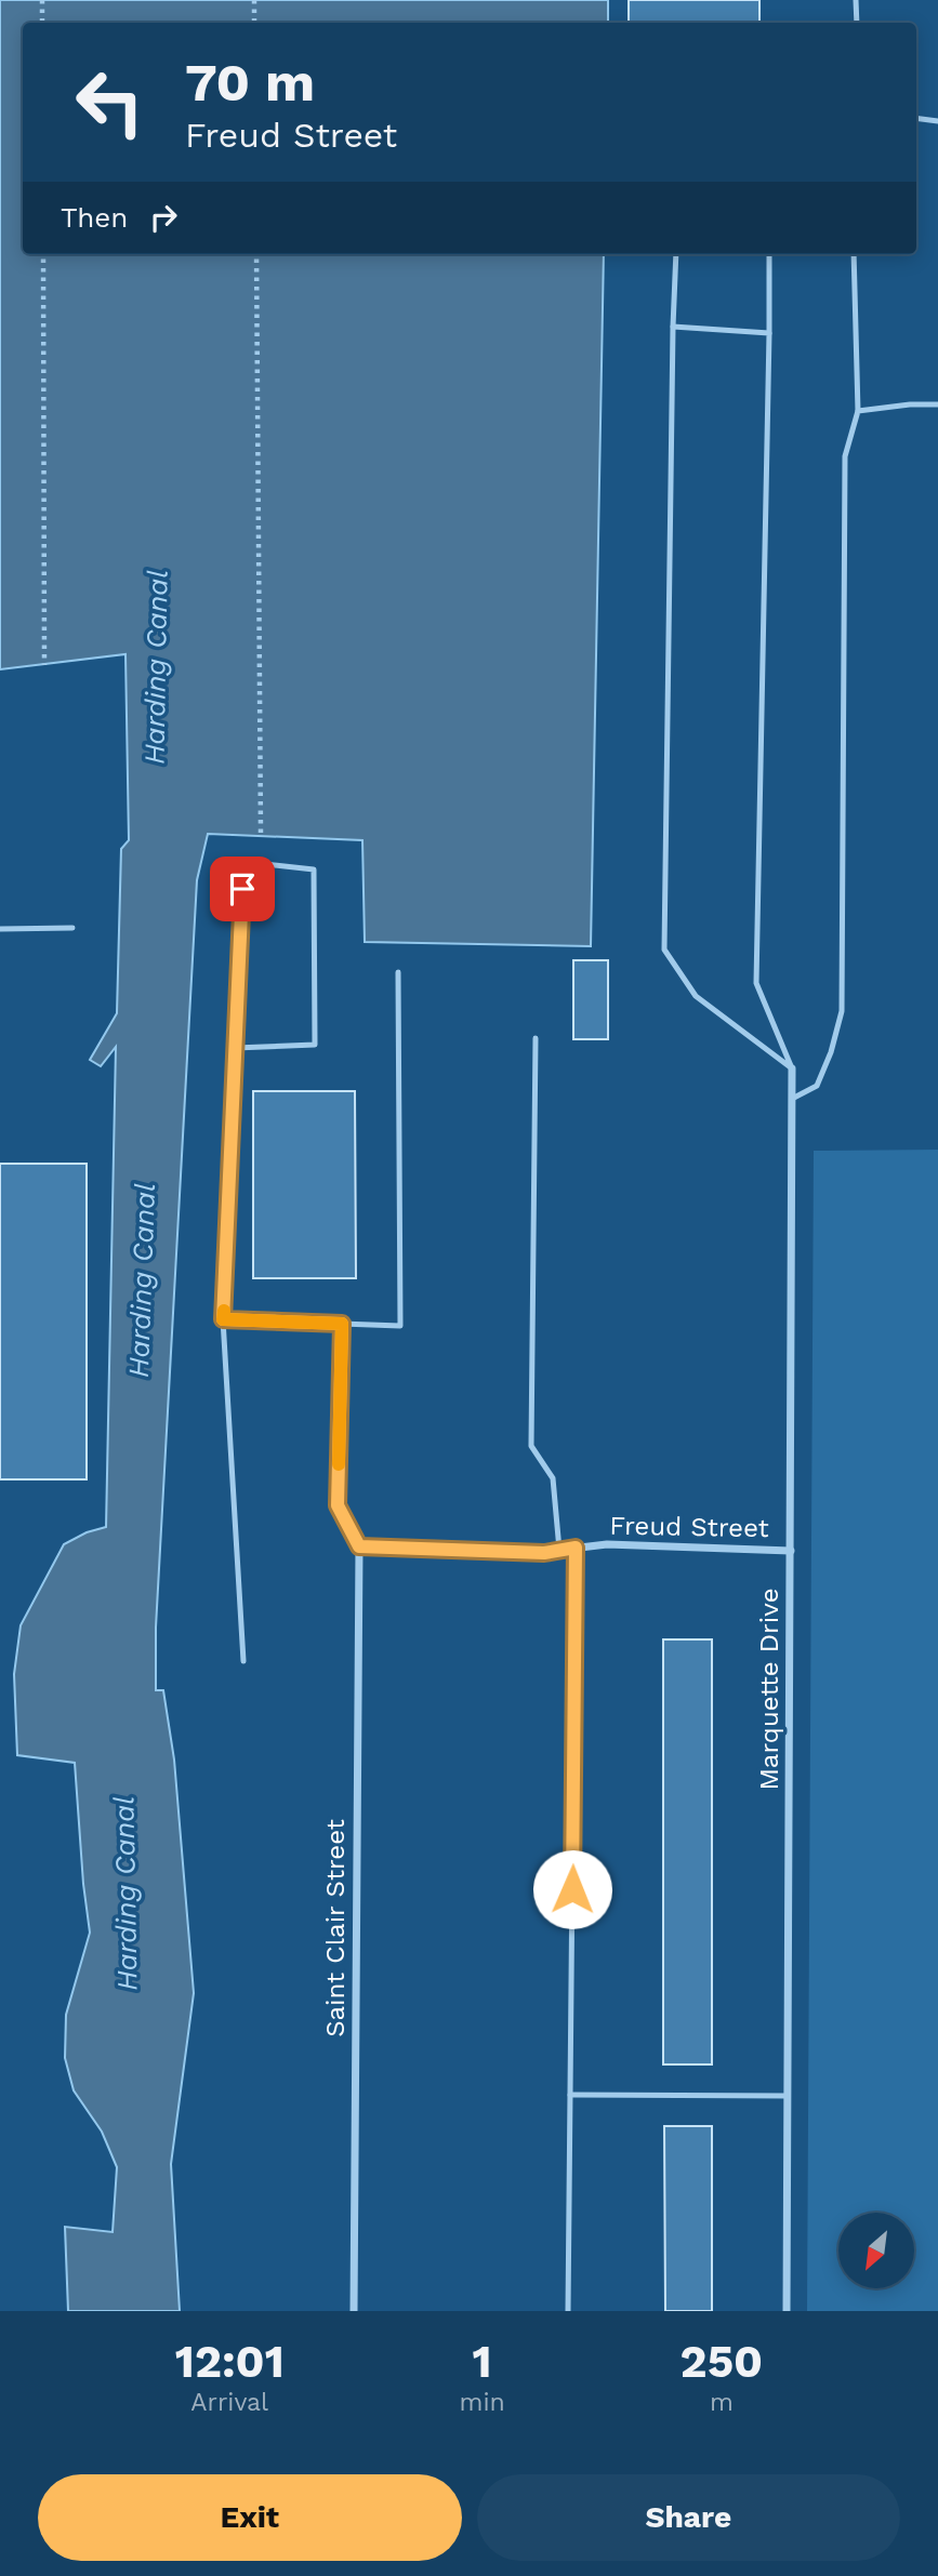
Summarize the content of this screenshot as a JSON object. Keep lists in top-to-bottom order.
{
  "streets": {
    "street": ["Freud Street", "Marquette Drive", "Saint Clair Street"]
  },
  "crossings": [
    ["Freud Street", "Marquette Drive"],
    ["Freud Street", "Saint Clair Street"]
  ],
  "water": ["Harding Canal"],
  "north": "bottom left",
  "page": {
    "turn": ["70 m", "Freud Street"],
    "then": "Then",
    "eta": [
      "12:01",
      "Arrival",
      "1",
      "min",
      "250",
      "m"
    ],
    "buttons": ["Exit", "Share"]
  }
}
